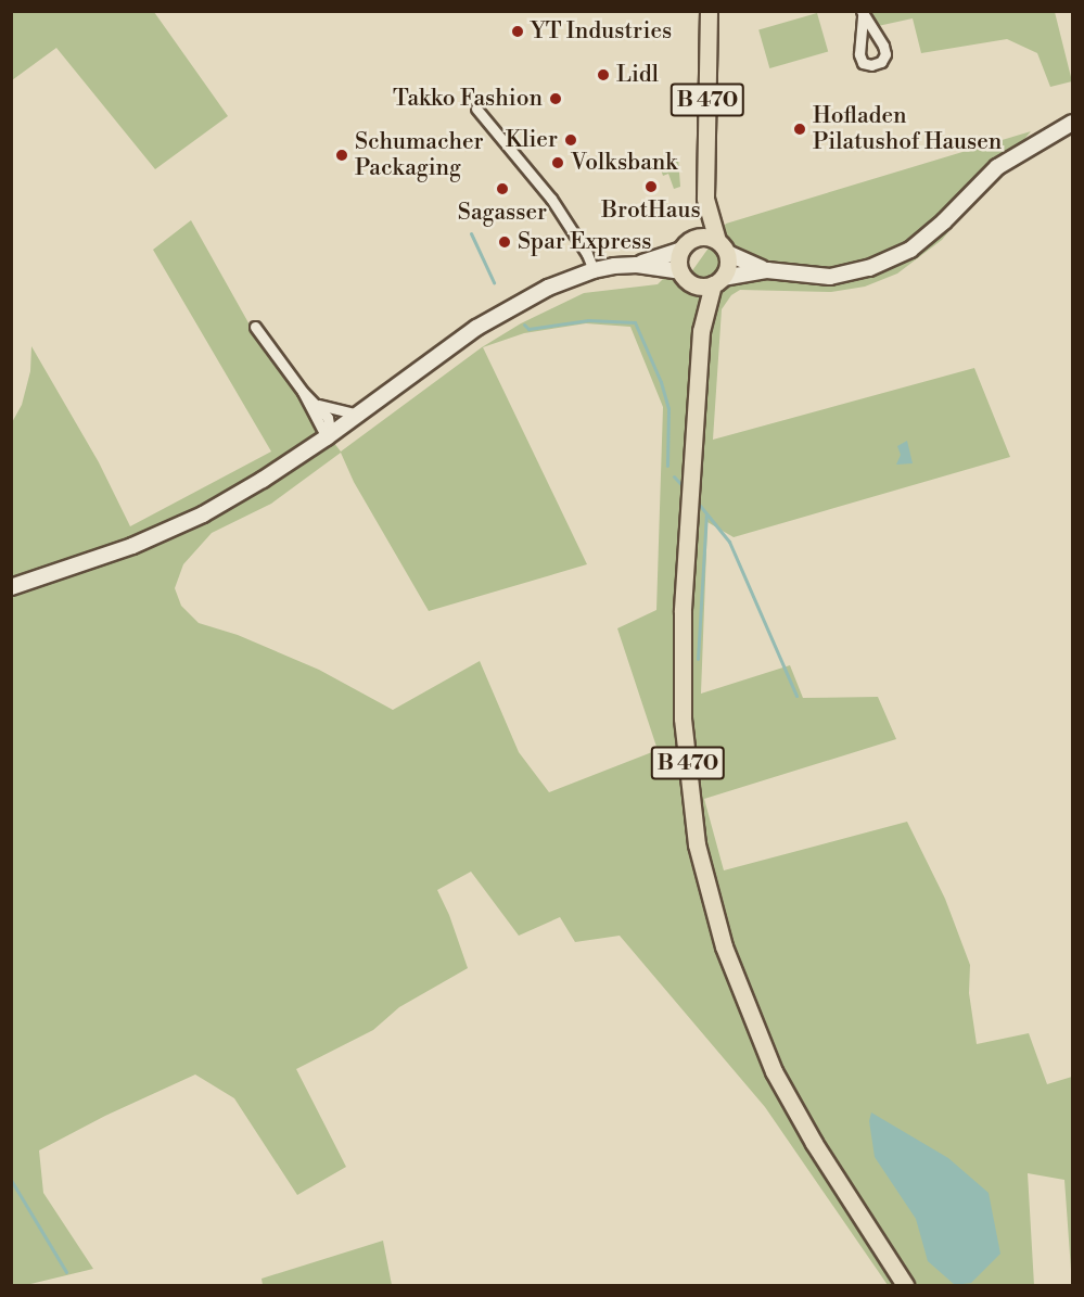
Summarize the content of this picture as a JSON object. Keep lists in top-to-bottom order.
{
  "streets": {
    "main road": ["B 470"]
  },
  "places": [
    "YT Industries",
    "Lidl",
    "Takko Fashion",
    "Hofladen Pilatushof Hausen",
    "Klier",
    "Schumacher Packaging",
    "Volksbank",
    "BrotHaus",
    "Sagasser",
    "Spar Express"
  ]
}
